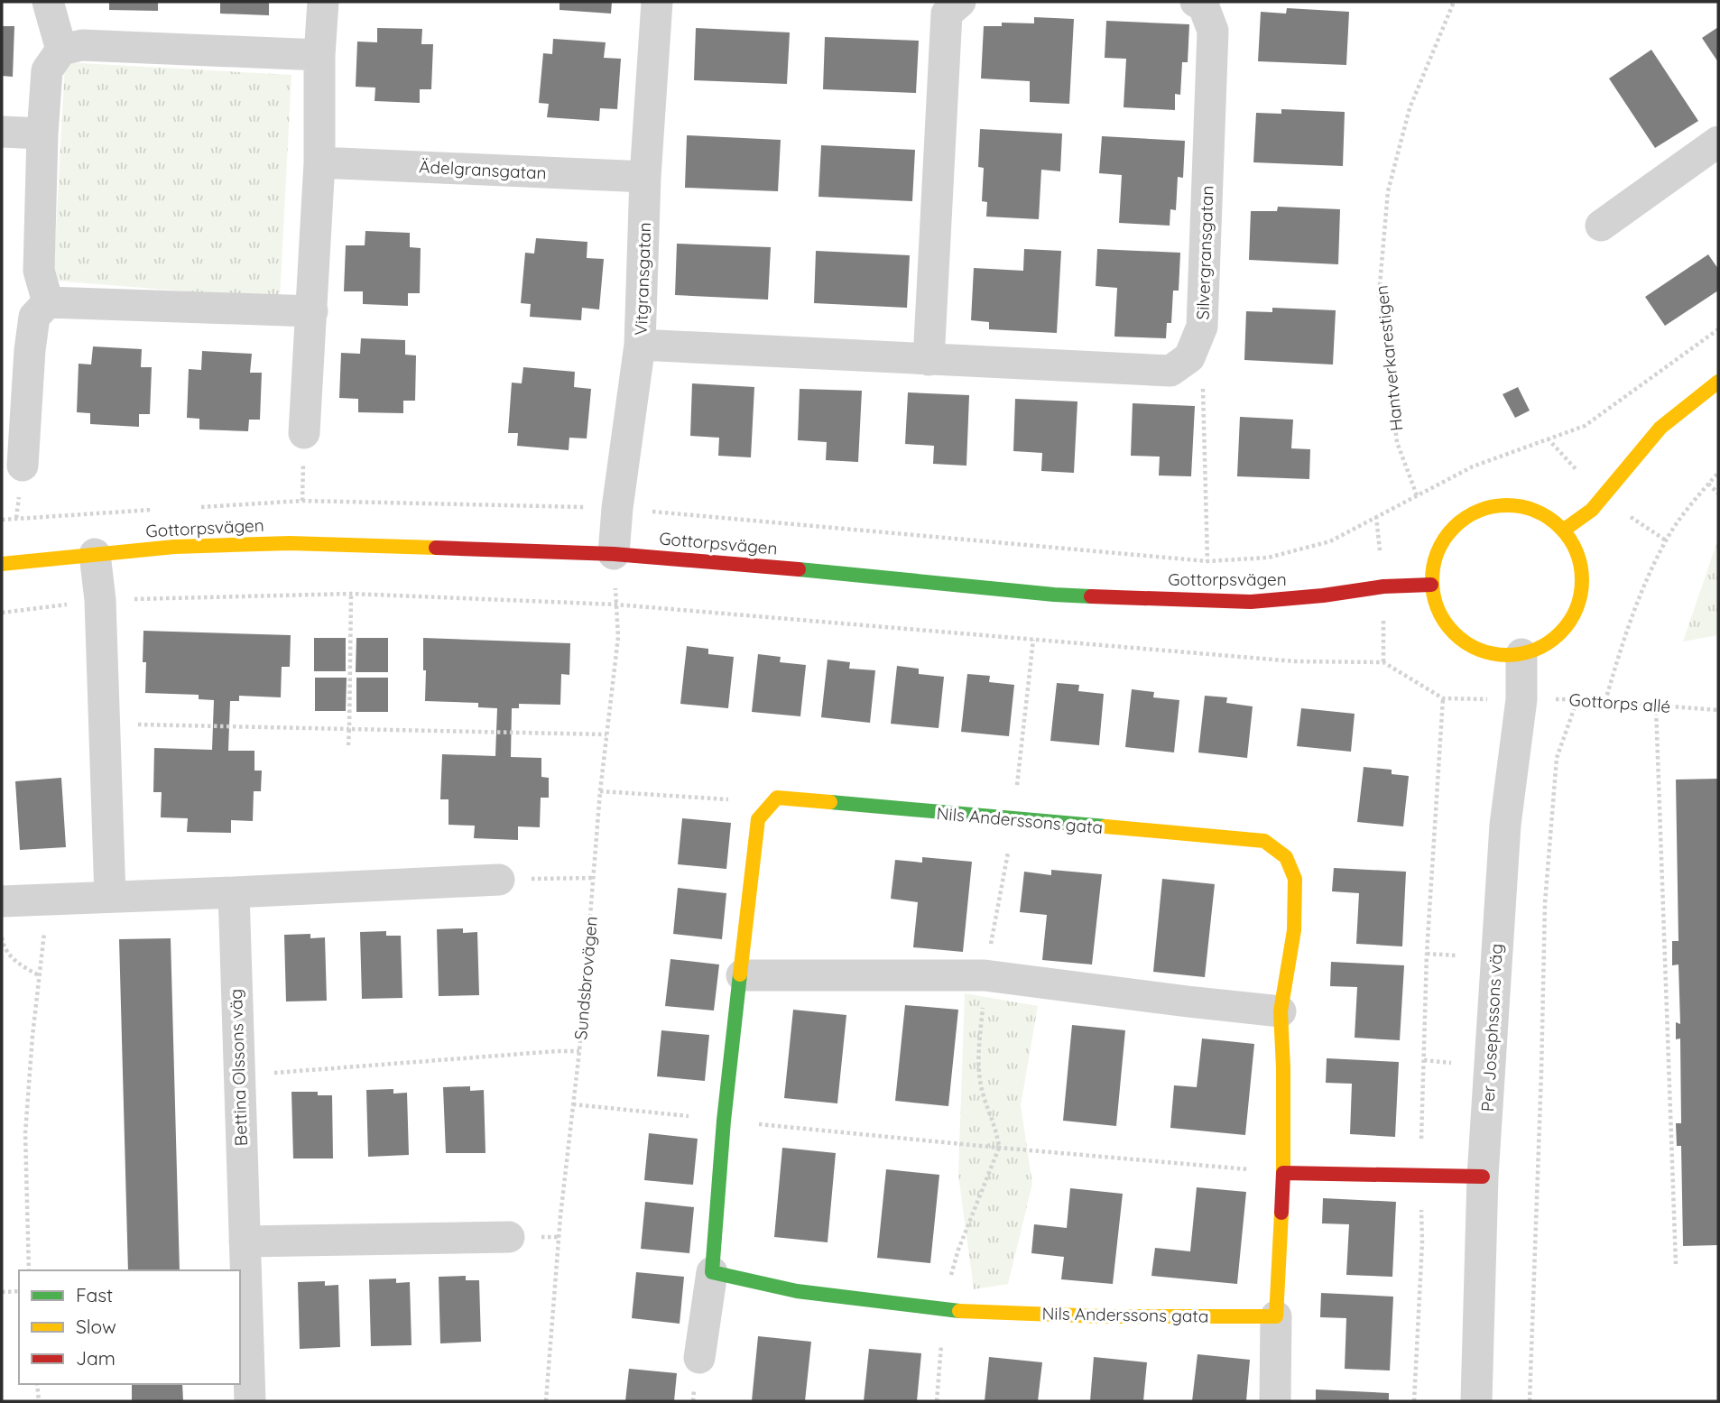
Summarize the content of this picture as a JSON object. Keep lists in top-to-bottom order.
{
  "streets": {
    "street": [
      "Ädelgransgatan",
      "Silvergransgatan",
      "Vitgransgatan",
      "Gottorpsvägen",
      "Nils Anderssons gata",
      "Per Josephssons väg",
      "Bettina Olssons väg"
    ],
    "path": ["Hantverkarestigen", "Gottorps allé", "Sundsbrovägen"]
  },
  "crossings": [
    ["Ädelgransgatan", "Vitgransgatan"],
    ["Silvergransgatan", "Vitgransgatan"],
    ["Vitgransgatan", "Gottorpsvägen"],
    ["Vitgransgatan", "Sundsbrovägen"],
    ["Gottorpsvägen", "Sundsbrovägen"],
    ["Gottorpsvägen", "Per Josephssons väg"],
    ["Gottorps allé", "Per Josephssons väg"]
  ],
  "legend": ["Fast", "Slow", "Jam"]
}
